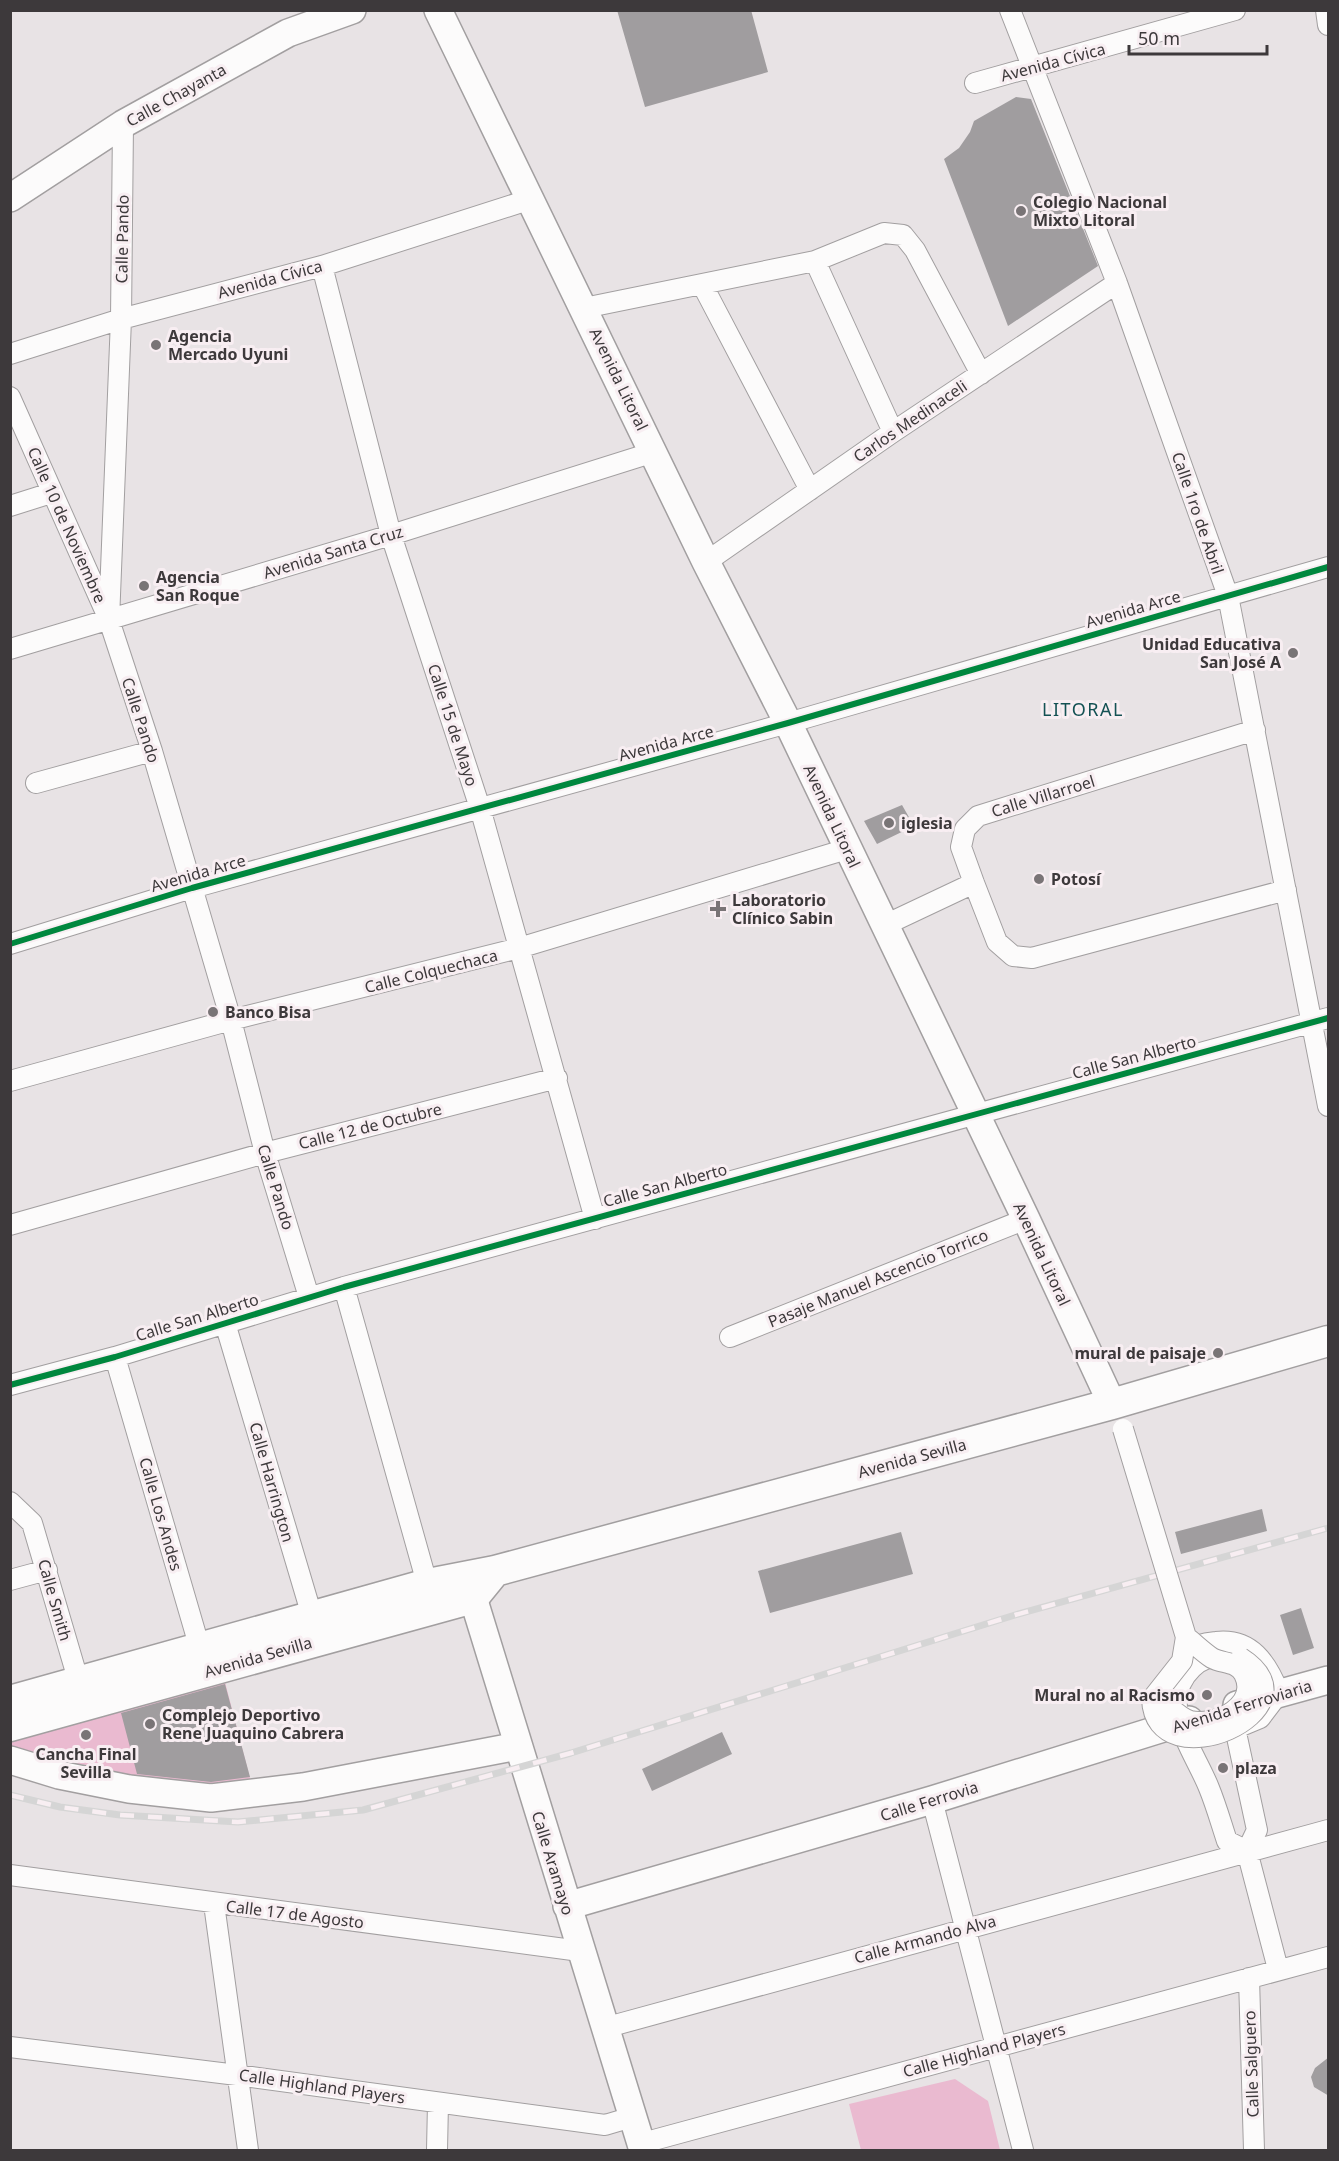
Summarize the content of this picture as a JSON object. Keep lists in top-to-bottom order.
{
  "streets": {
    "main road": [
      "Calle Chayanta",
      "Avenida Litoral",
      "Avenida Sevilla",
      "Avenida Ferroviaria",
      "Calle Ferrovia",
      "Calle Aramayo"
    ],
    "street": [
      "Avenida Cívica",
      "Calle Pando",
      "Carlos Medinaceli",
      "Calle 1ro de Abril",
      "Calle 10 de Noviembre",
      "Avenida Santa Cruz",
      "Avenida Arce",
      "Calle 15 de Mayo",
      "Calle Villarroel",
      "Calle Colquechaca",
      "Calle San Alberto",
      "Calle 12 de Octubre",
      "Pasaje Manuel Ascencio Torrico",
      "Calle Harrington",
      "Calle Los Andes",
      "Calle Smith",
      "Calle 17 de Agosto",
      "Calle Armando Alva",
      "Calle Highland Players",
      "Calle Salguero"
    ]
  },
  "crossings": [
    ["Avenida Cívica", "Calle Pando"],
    ["Avenida Cívica", "Avenida Litoral"],
    ["Avenida Cívica", "Calle 1ro de Abril"],
    ["Avenida Cívica", "Calle 15 de Mayo"],
    ["Calle Chayanta", "Calle Pando"],
    ["Calle Pando", "Calle 10 de Noviembre"],
    ["Calle Pando", "Avenida Santa Cruz"],
    ["Calle Pando", "Avenida Arce"],
    ["Calle Pando", "Calle Colquechaca"],
    ["Calle Pando", "Calle San Alberto"],
    ["Calle Pando", "Calle 12 de Octubre"],
    ["Avenida Litoral", "Carlos Medinaceli"],
    ["Avenida Litoral", "Avenida Santa Cruz"],
    ["Avenida Litoral", "Avenida Arce"],
    ["Avenida Litoral", "Calle Colquechaca"],
    ["Avenida Litoral", "Calle San Alberto"],
    ["Avenida Litoral", "Pasaje Manuel Ascencio Torrico"],
    ["Avenida Litoral", "Avenida Sevilla"],
    ["Carlos Medinaceli", "Calle 1ro de Abril"],
    ["Calle 1ro de Abril", "Avenida Arce"],
    ["Calle 1ro de Abril", "Calle Villarroel"],
    ["Calle 1ro de Abril", "Calle San Alberto"],
    ["Calle 10 de Noviembre", "Avenida Santa Cruz"],
    ["Avenida Santa Cruz", "Calle 15 de Mayo"],
    ["Avenida Arce", "Calle 15 de Mayo"],
    ["Calle 15 de Mayo", "Calle Colquechaca"],
    ["Calle 15 de Mayo", "Calle San Alberto"],
    ["Calle 15 de Mayo", "Calle 12 de Octubre"],
    ["Calle San Alberto", "Calle Harrington"],
    ["Calle San Alberto", "Calle Los Andes"],
    ["Avenida Sevilla", "Calle Harrington"],
    ["Avenida Sevilla", "Calle Los Andes"],
    ["Avenida Sevilla", "Calle Smith"],
    ["Avenida Sevilla", "Calle Aramayo"],
    ["Avenida Ferroviaria", "Calle Ferrovia"],
    ["Calle Ferrovia", "Calle Aramayo"],
    ["Calle Aramayo", "Calle 17 de Agosto"],
    ["Calle Aramayo", "Calle Armando Alva"],
    ["Calle Aramayo", "Calle Highland Players"],
    ["Calle Highland Players", "Calle Salguero"]
  ],
  "districts": ["LITORAL"],
  "places": {
    "other": [
      "Colegio Nacional Mixto Litoral",
      "Agencia Mercado Uyuni",
      "Agencia San Roque",
      "Unidad Educativa San José A",
      "iglesia",
      "Potosí",
      "Banco Bisa",
      "mural de paisaje",
      "Mural no al Racismo",
      "Complejo Deportivo Rene Juaquino Cabrera",
      "Cancha Final Sevilla",
      "plaza"
    ],
    "health": ["Laboratorio Clínico Sabin"]
  },
  "scale_bar": "50 m"
}
